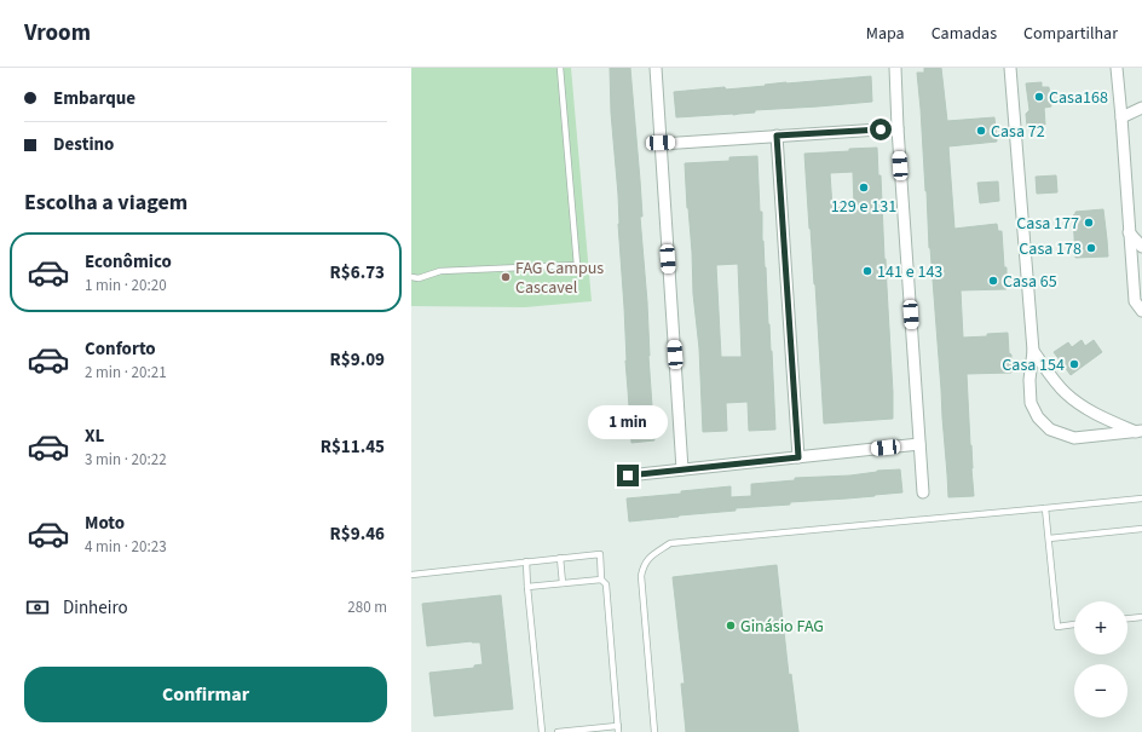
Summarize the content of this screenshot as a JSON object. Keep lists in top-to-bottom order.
{
  "places": [
    "Casa168",
    "Casa 72",
    "129 e 131",
    "Casa 177",
    "Casa 178",
    "141 e 143",
    "FAG Campus Cascavel",
    "Casa 65",
    "Casa 154",
    "Ginásio FAG"
  ],
  "page": {
    "header": "Vroom",
    "nav": ["Mapa", "Camadas", "Compartilhar"],
    "banner": ["Embarque", "Destino"],
    "heading": "Escolha a viagem",
    "list": [
      {
        "name": "Econômico",
        "note": "1 min · 20:20",
        "value": "R$6.73"
      },
      {
        "name": "Conforto",
        "note": "2 min · 20:21",
        "value": "R$9.09"
      },
      {
        "name": "XL",
        "note": "3 min · 20:22",
        "value": "R$11.45"
      },
      {
        "name": "Moto",
        "note": "4 min · 20:23",
        "value": "R$9.46"
      }
    ],
    "bubble": "1 min",
    "pay": ["Dinheiro", "280 m"],
    "map_buttons": ["+", "−"],
    "buttons": "Confirmar"
  }
}
